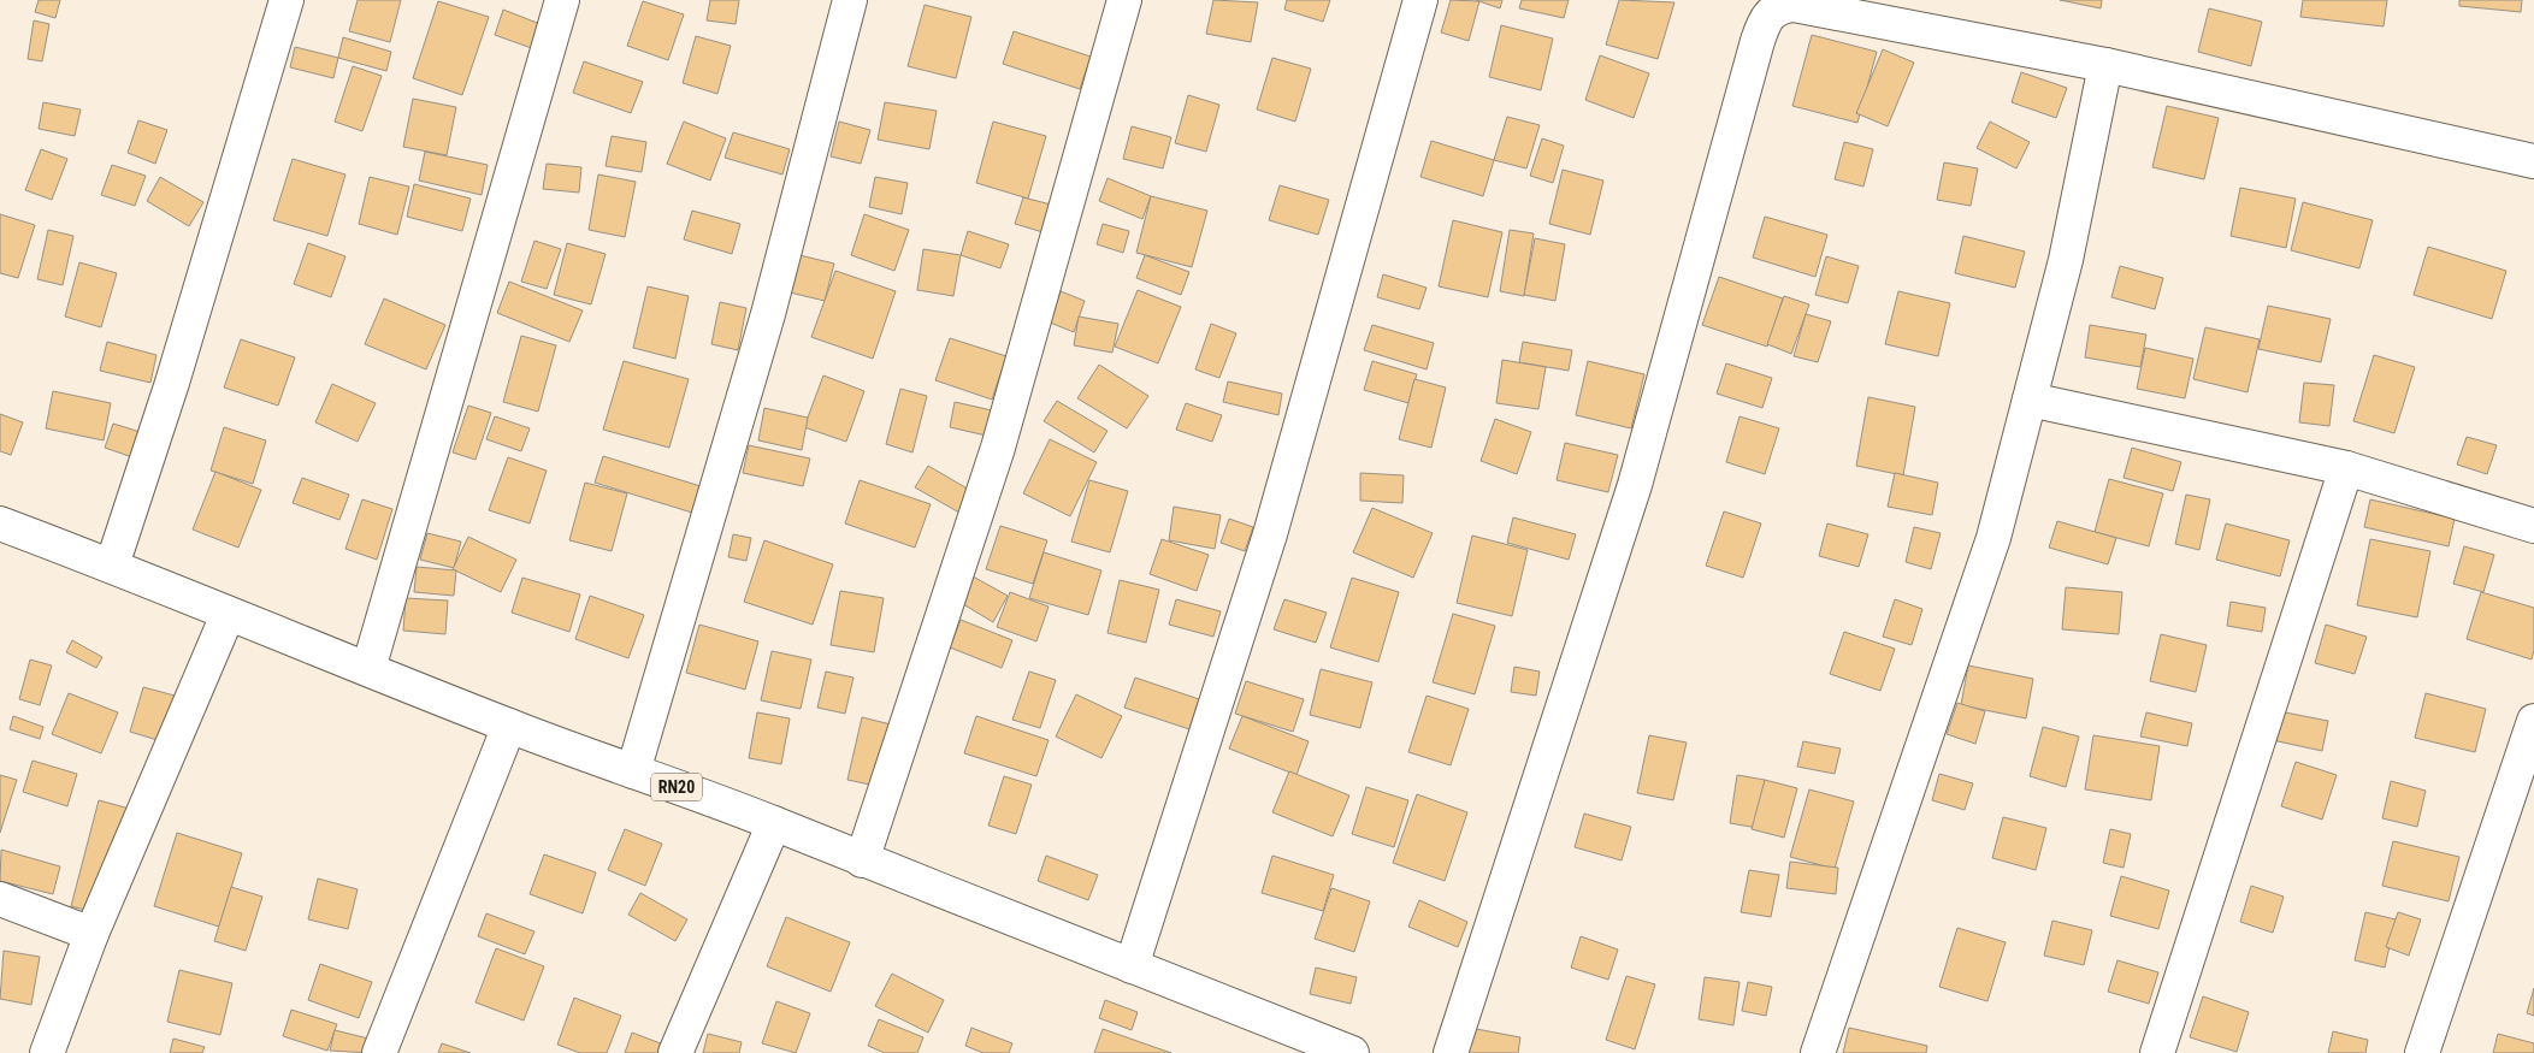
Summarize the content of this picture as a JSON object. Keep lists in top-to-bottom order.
{
  "streets": {
    "street": ["RN20"]
  }
}
